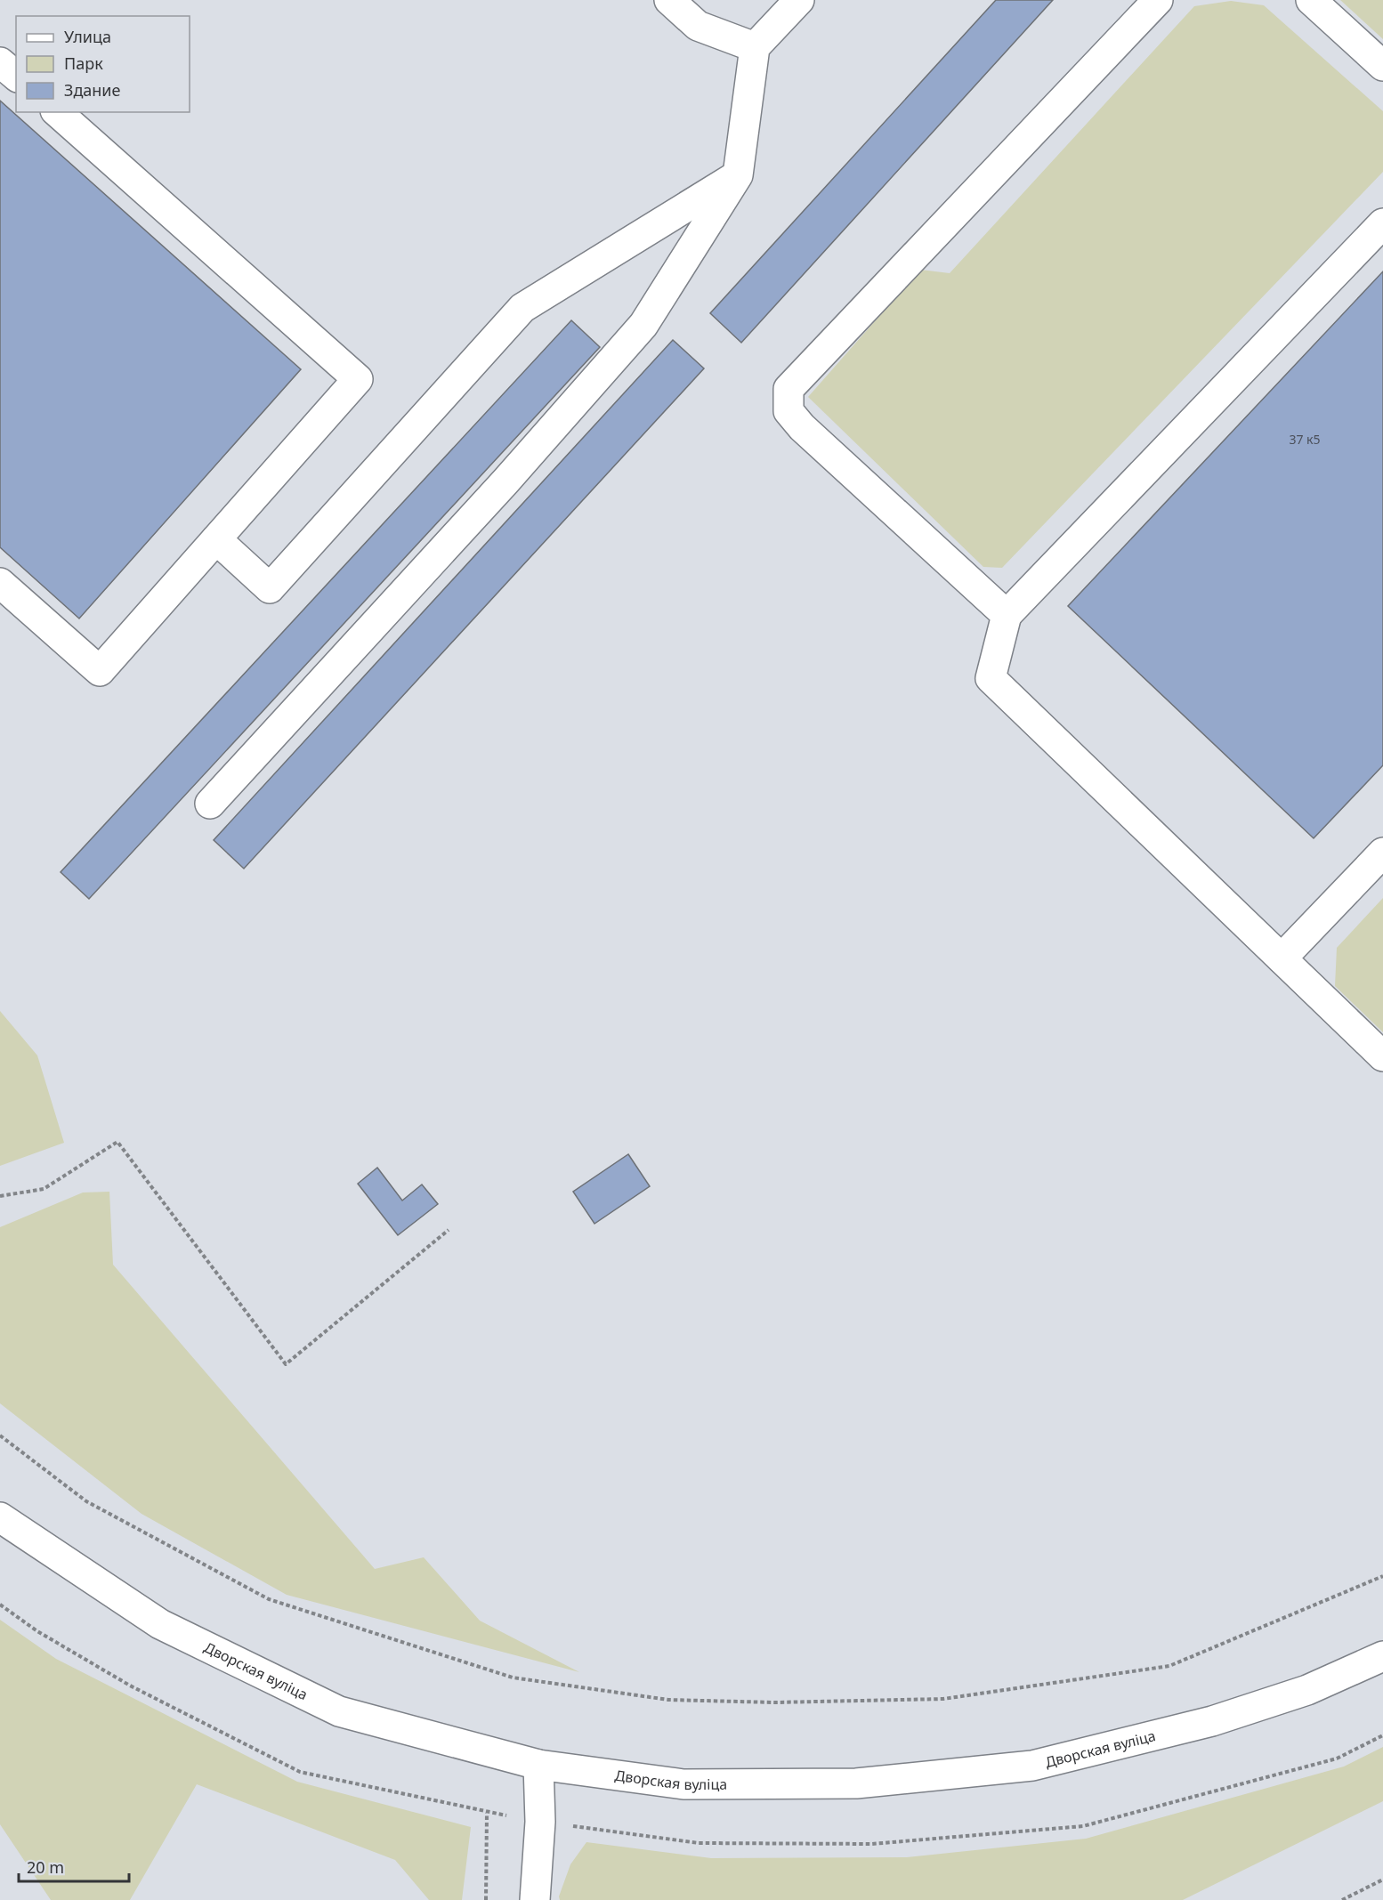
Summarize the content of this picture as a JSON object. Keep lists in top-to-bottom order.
{
  "streets": {
    "street": ["Дворская вуліца"]
  },
  "house_numbers": ["37 к5"],
  "legend": ["Улица", "Парк", "Здание"],
  "scale_bar": "20 m"
}
